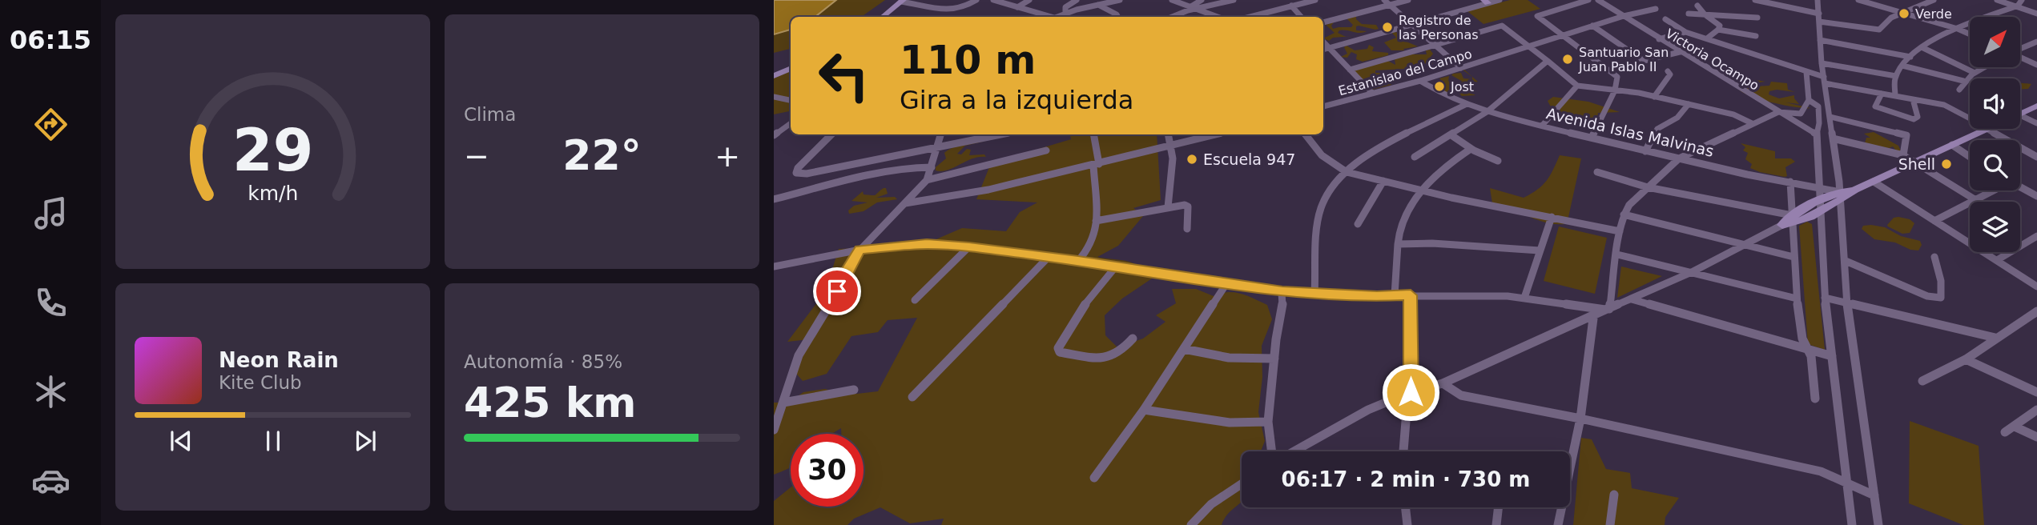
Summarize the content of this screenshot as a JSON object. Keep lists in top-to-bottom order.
{
  "streets": {
    "street": ["Victoria Ocampo", "Estanislao del Campo", "Avenida Islas Malvinas"]
  },
  "crossings": [
    ["Victoria Ocampo", "Estanislao del Campo"],
    ["Estanislao del Campo", "Avenida Islas Malvinas"]
  ],
  "places": [
    "Verde",
    "Registro de las Personas",
    "Santuario San Juan Pablo II",
    "Jost",
    "Escuela 947",
    "Shell"
  ],
  "north": "top right",
  "page": {
    "tabs": "06:15",
    "tile": [
      "Clima",
      ["Autonomía · 85%", "425 km"]
    ],
    "turn": ["110 m", "Gira a la izquierda"],
    "heat": ["−", "22°", "+"],
    "song": ["Neon Rain", "Kite Club"],
    "limit": "30",
    "trip": "06:17 · 2 min · 730 m",
    "gauge": ["29", "km/h"]
  }
}
